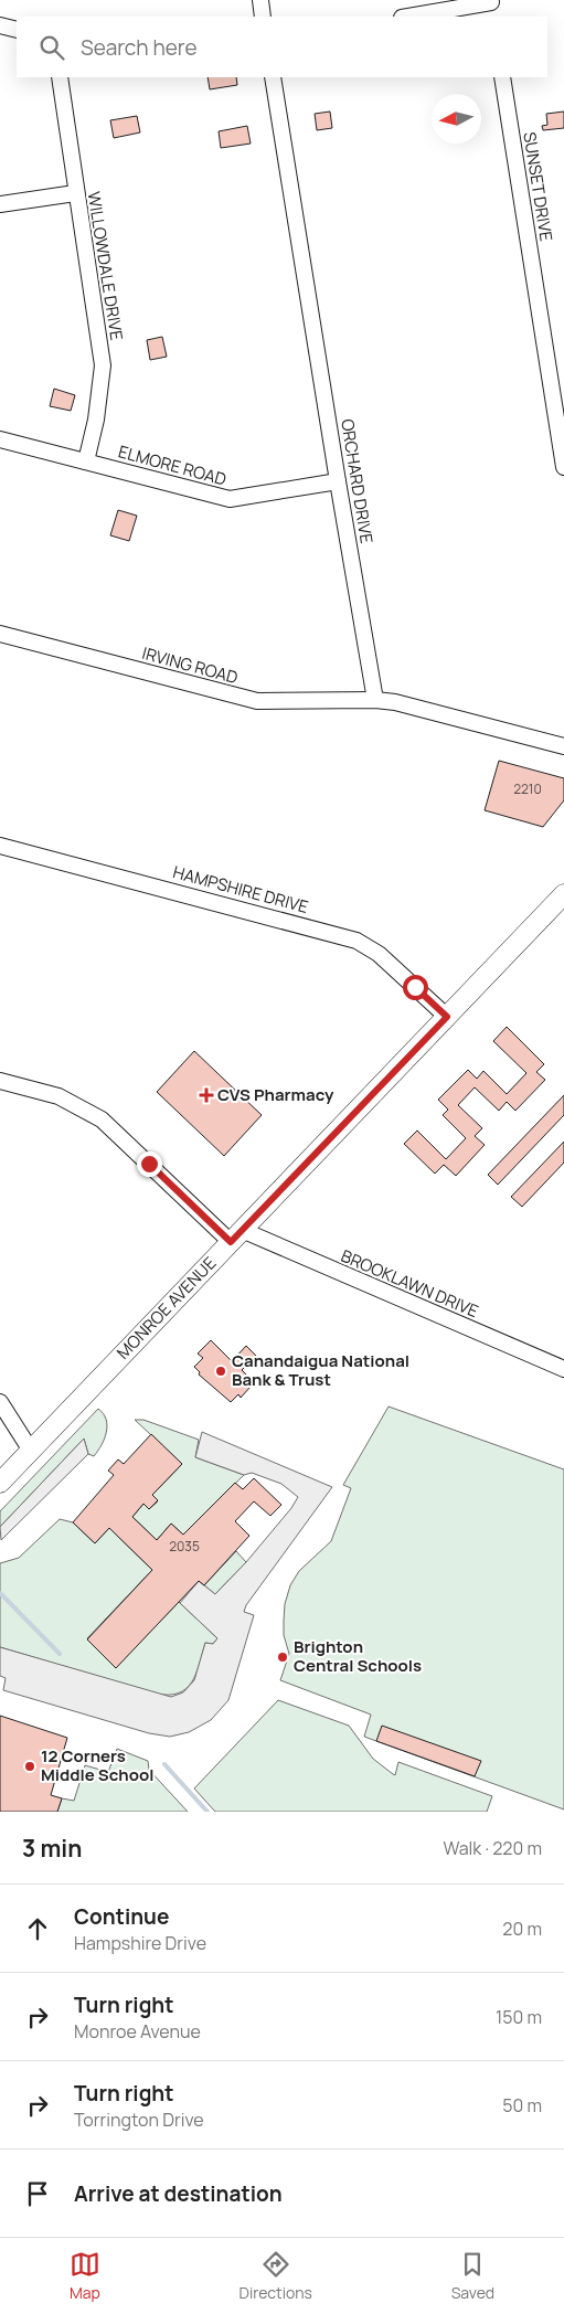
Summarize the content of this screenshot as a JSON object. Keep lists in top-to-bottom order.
{
  "streets": {
    "main road": ["MONROE AVENUE"],
    "street": [
      "SUNSET DRIVE",
      "WILLOWDALE DRIVE",
      "ELMORE ROAD",
      "ORCHARD DRIVE",
      "IRVING ROAD",
      "HAMPSHIRE DRIVE",
      "BROOKLAWN DRIVE"
    ]
  },
  "crossings": [
    ["WILLOWDALE DRIVE", "ELMORE ROAD"],
    ["ELMORE ROAD", "ORCHARD DRIVE"],
    ["ORCHARD DRIVE", "IRVING ROAD"],
    ["HAMPSHIRE DRIVE", "MONROE AVENUE"],
    ["BROOKLAWN DRIVE", "MONROE AVENUE"]
  ],
  "places": {
    "health": ["CVS Pharmacy"],
    "other": ["Canandaigua National Bank & Trust", "Brighton Central Schools", "12 Corners Middle School"]
  },
  "house_numbers": ["2210", "2035"],
  "north": "left",
  "page": {
    "search": "Search here",
    "heading": ["3 min", "Walk · 220 m"],
    "list": [
      ["Continue", "Hampshire Drive", "20 m"],
      ["Turn right", "Monroe Avenue", "150 m"],
      ["Turn right", "Torrington Drive", "50 m"],
      "Arrive at destination"
    ],
    "nav": ["Map", "Directions", "Saved"]
  }
}
